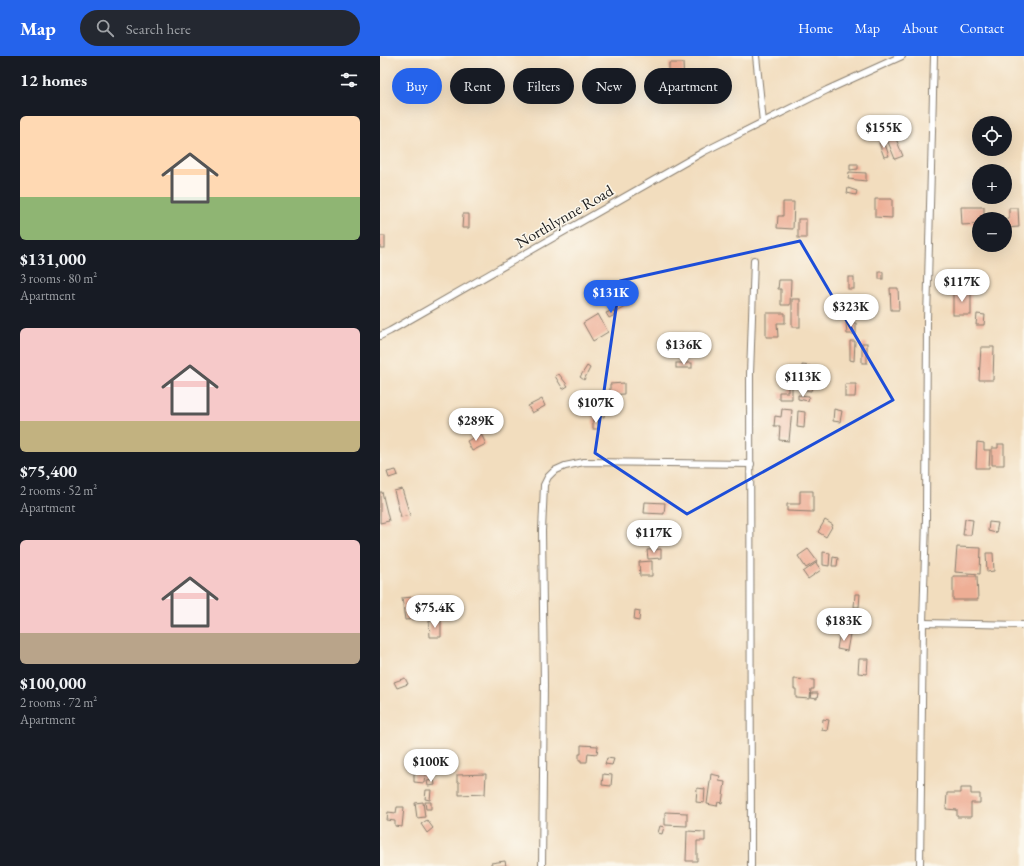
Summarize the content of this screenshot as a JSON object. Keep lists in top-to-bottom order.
{
  "streets": {
    "street": ["Northlynne Road"]
  },
  "page": {
    "header": "Map",
    "search": "Search here",
    "nav": [
      "Home",
      "Map",
      "About",
      "Contact"
    ],
    "heading": "12 homes",
    "chip": [
      "Buy",
      "Rent",
      "Filters",
      "New",
      "Apartment"
    ],
    "list": [
      {
        "name": "$131,000",
        "note": "3 rooms · 80 m² · Apartment"
      },
      {
        "name": "$75,400",
        "note": "2 rooms · 52 m² · Apartment"
      },
      {
        "name": "$100,000",
        "note": "2 rooms · 72 m² · Apartment"
      }
    ],
    "price": [
      "$155K",
      "$117K",
      "$131K",
      "$323K",
      "$136K",
      "$113K",
      "$107K",
      "$289K",
      "$117K",
      "$75.4K",
      "$183K",
      "$100K"
    ],
    "map_buttons": ["+", "−"]
  }
}
